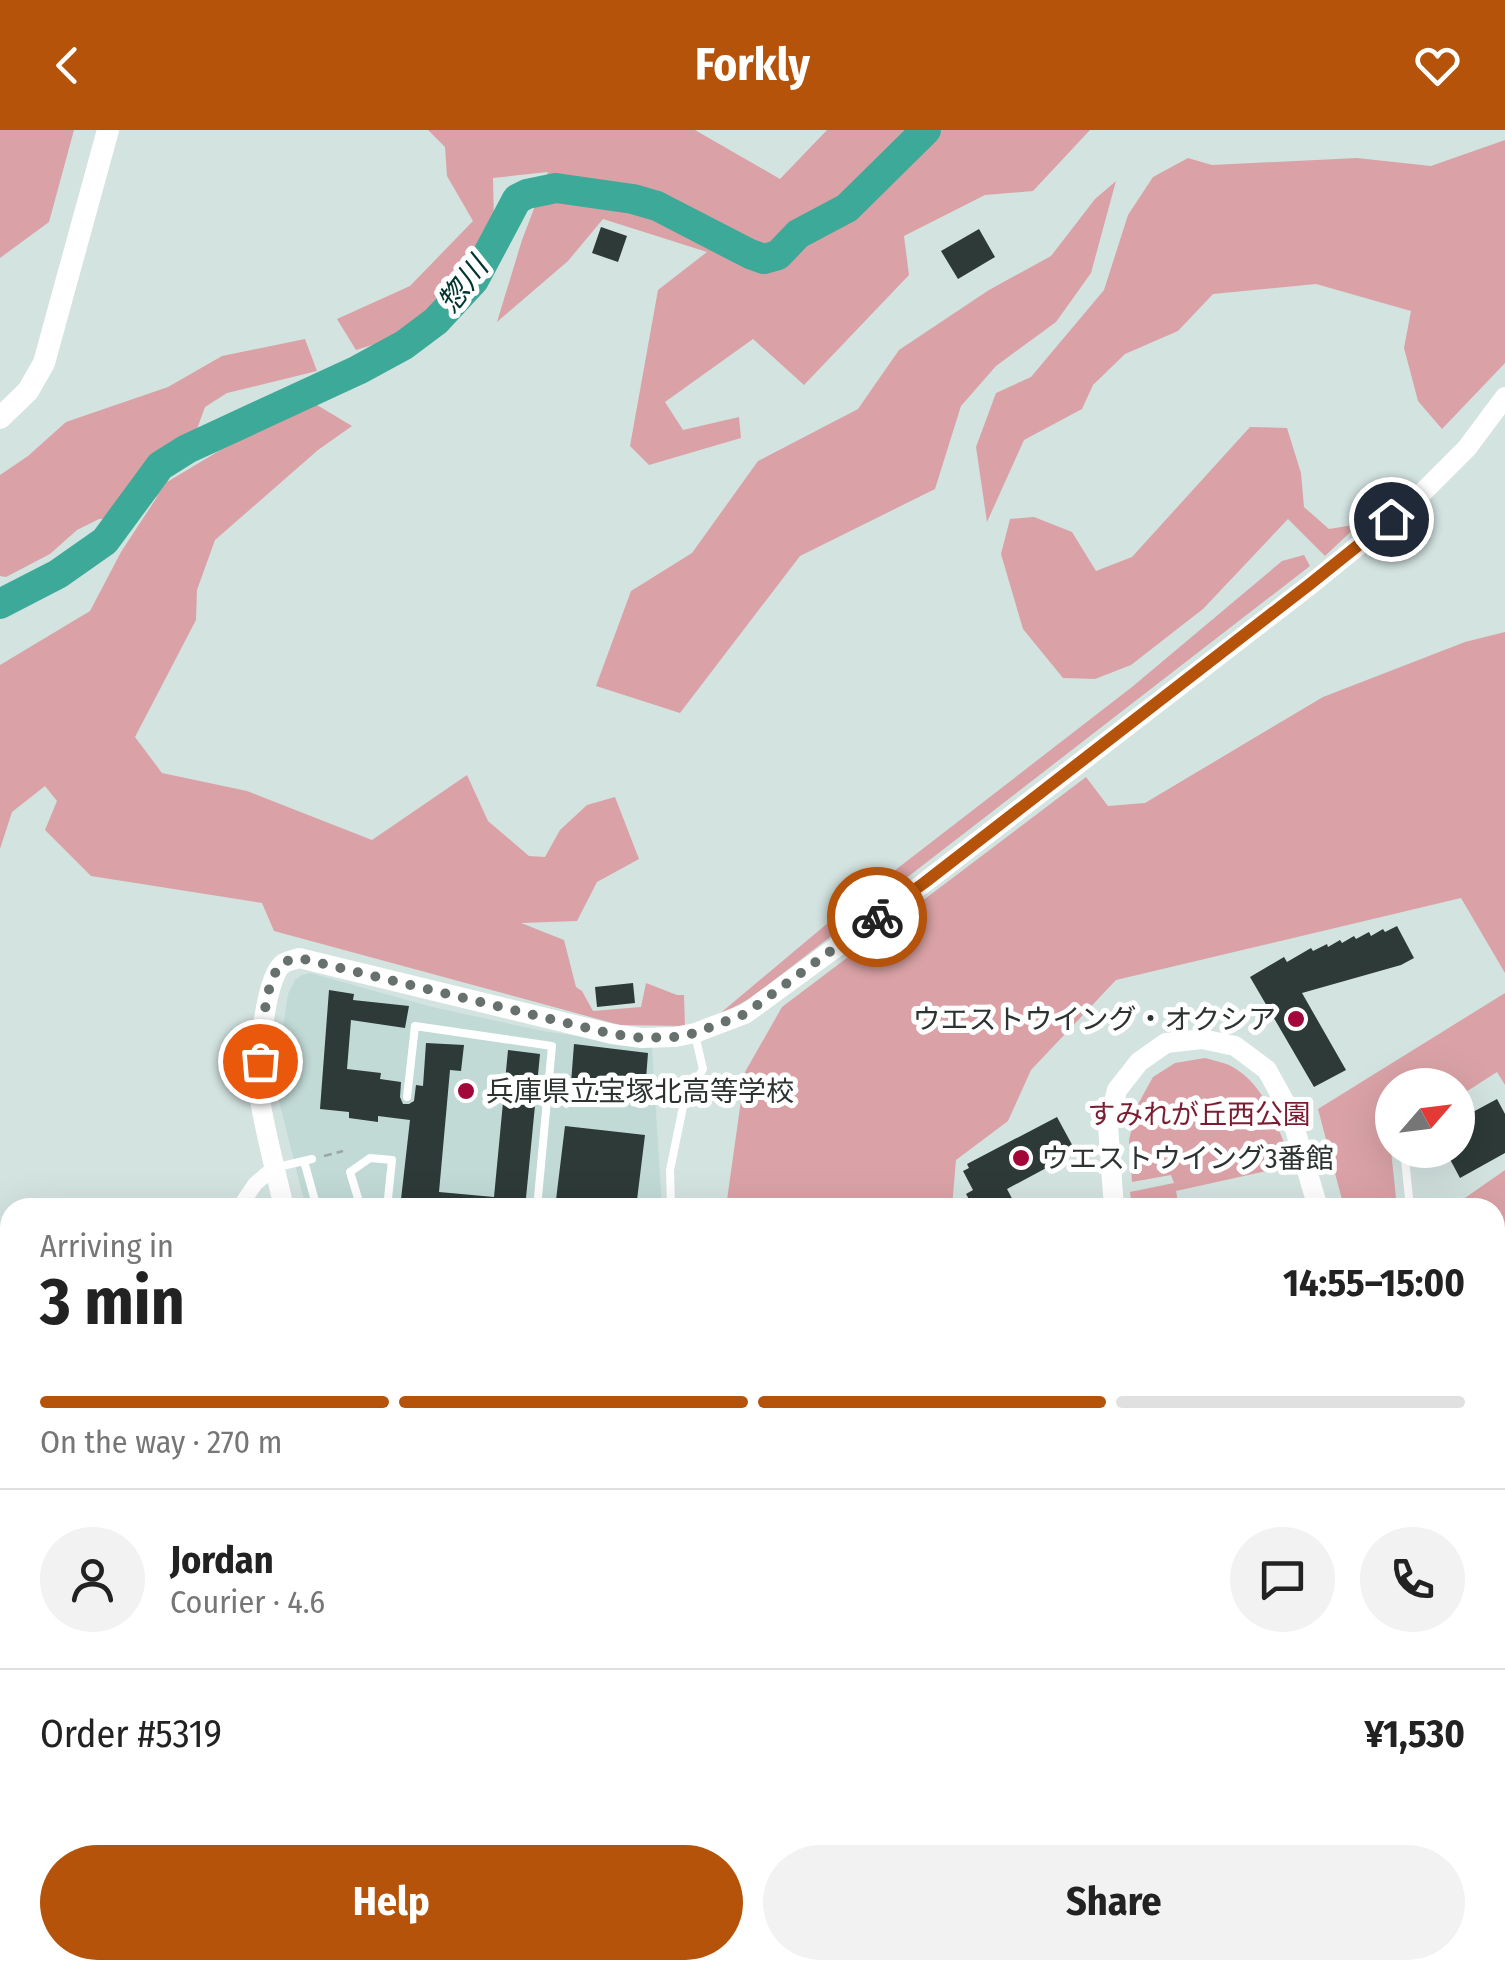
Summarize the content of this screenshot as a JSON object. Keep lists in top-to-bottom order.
{
  "water": ["惣川"],
  "parks": ["すみれが丘西公園"],
  "places": ["ウエストウイング・オクシア", "兵庫県立宝塚北高等学校", "ウエストウイング3番館"],
  "north": "top right",
  "page": {
    "header": "Forkly",
    "heading": ["3 min", "Arriving in", "14:55–15:00"],
    "panel": [
      "Jordan",
      "Courier · 4.6",
      "Order #5319",
      "¥1,530"
    ],
    "bar": "On the way · 270 m",
    "buttons": ["Help", "Share"]
  }
}
